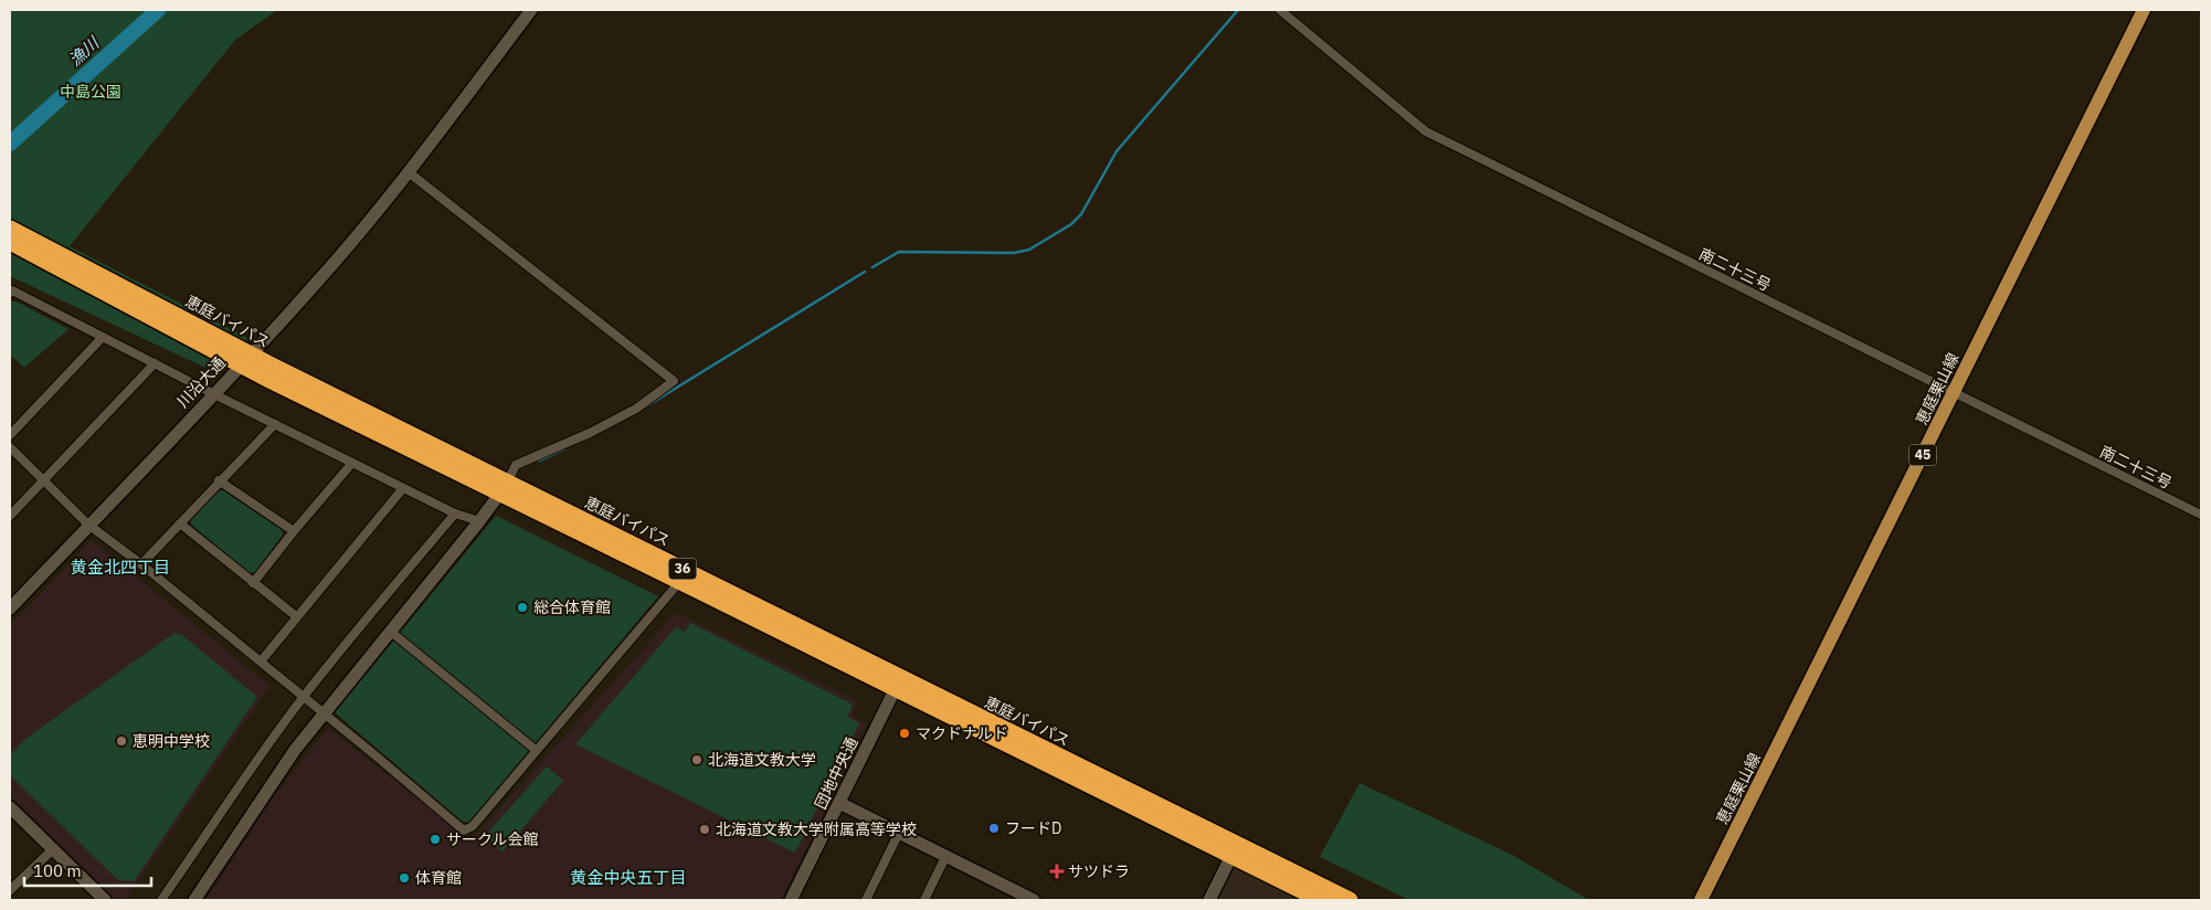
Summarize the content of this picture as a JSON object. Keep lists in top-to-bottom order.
{
  "streets": {
    "highway": ["恵庭バイパス", "36"],
    "main road": ["恵庭栗山線", "45"],
    "street": ["南二十三号", "川沿大通", "団地中央通"]
  },
  "crossings": [
    ["南二十三号", "恵庭栗山線"],
    ["恵庭バイパス", "川沿大通"],
    ["恵庭バイパス", "団地中央通"]
  ],
  "districts": ["黄金北四丁目", "黄金中央五丁目"],
  "water": ["漁川"],
  "parks": ["中島公園"],
  "places": {
    "other": [
      "総合体育館",
      "マクドナルド",
      "恵明中学校",
      "北海道文教大学",
      "フードD",
      "北海道文教大学附属高等学校",
      "サークル会館",
      "体育館"
    ],
    "health": ["サツドラ"]
  },
  "scale_bar": "100 m"
}
